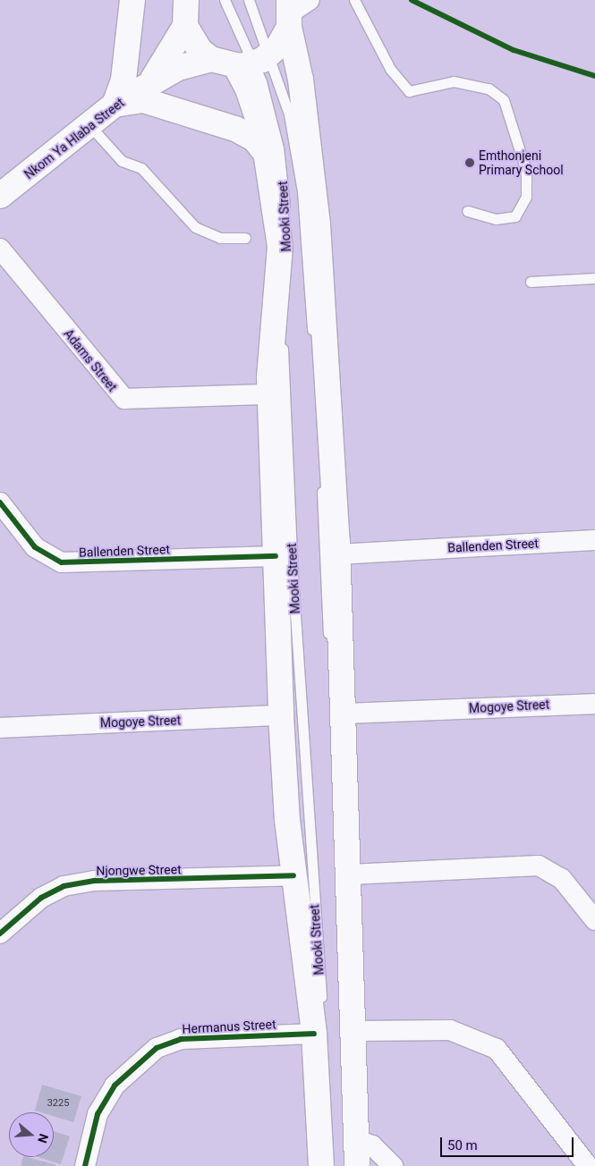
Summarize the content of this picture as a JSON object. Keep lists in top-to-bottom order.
{
  "streets": {
    "main road": ["Nkom Ya Hlaba Street", "Mooki Street"],
    "street": [
      "Adams Street",
      "Ballenden Street",
      "Mogoye Street",
      "Njongwe Street",
      "Hermanus Street"
    ]
  },
  "crossings": [
    ["Mooki Street", "Adams Street"],
    ["Mooki Street", "Ballenden Street"],
    ["Mooki Street", "Mogoye Street"],
    ["Mooki Street", "Njongwe Street"],
    ["Mooki Street", "Hermanus Street"]
  ],
  "places": ["Emthonjeni Primary School"],
  "house_numbers": ["3225"],
  "scale_bar": "50 m",
  "north": "right"
}
